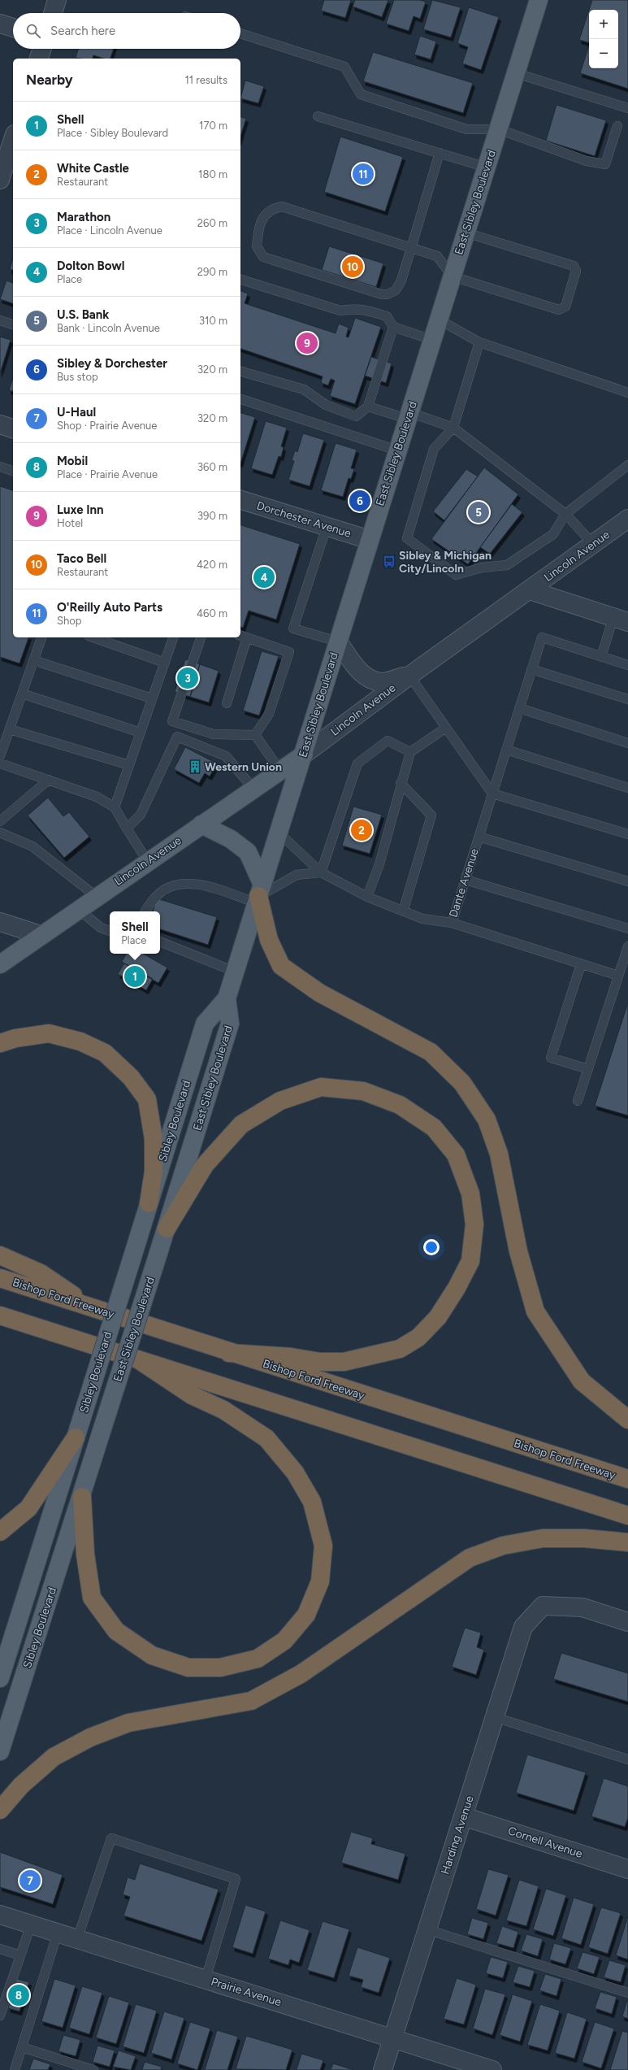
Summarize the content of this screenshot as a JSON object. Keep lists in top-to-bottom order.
{
  "streets": {
    "highway": ["Bishop Ford Freeway"],
    "main road": ["East Sibley Boulevard", "Lincoln Avenue", "Sibley Boulevard"],
    "street": [
      "Dorchester Avenue",
      "Harding Avenue",
      "Cornell Avenue",
      "Prairie Avenue"
    ],
    "lane": ["Dante Avenue"]
  },
  "crossings": [
    ["East Sibley Boulevard", "Dorchester Avenue"],
    ["East Sibley Boulevard", "Lincoln Avenue"],
    ["East Sibley Boulevard", "Sibley Boulevard"],
    ["Harding Avenue", "Cornell Avenue"],
    ["Harding Avenue", "Prairie Avenue"]
  ],
  "places": {
    "bus stop": ["Sibley & Michigan City/Lincoln"],
    "building": ["Western Union"]
  },
  "page": {
    "map_buttons": ["+", "−"],
    "search": "Search here",
    "heading": ["Nearby", "11 results"],
    "list": [
      {
        "mark": "1",
        "name": "Shell",
        "note": "Place · Sibley Boulevard",
        "value": "170 m"
      },
      {
        "mark": "2",
        "name": "White Castle",
        "note": "Restaurant",
        "value": "180 m"
      },
      {
        "mark": "3",
        "name": "Marathon",
        "note": "Place · Lincoln Avenue",
        "value": "260 m"
      },
      {
        "mark": "4",
        "name": "Dolton Bowl",
        "note": "Place",
        "value": "290 m"
      },
      {
        "mark": "5",
        "name": "U.S. Bank",
        "note": "Bank · Lincoln Avenue",
        "value": "310 m"
      },
      {
        "mark": "6",
        "name": "Sibley & Dorchester",
        "note": "Bus stop",
        "value": "320 m"
      },
      {
        "mark": "7",
        "name": "U-Haul",
        "note": "Shop · Prairie Avenue",
        "value": "320 m"
      },
      {
        "mark": "8",
        "name": "Mobil",
        "note": "Place · Prairie Avenue",
        "value": "360 m"
      },
      {
        "mark": "9",
        "name": "Luxe Inn",
        "note": "Hotel",
        "value": "390 m"
      },
      {
        "mark": "10",
        "name": "Taco Bell",
        "note": "Restaurant",
        "value": "420 m"
      },
      {
        "mark": "11",
        "name": "O'Reilly Auto Parts",
        "note": "Shop",
        "value": "460 m"
      }
    ],
    "pins": [
      "11",
      "10",
      "9",
      "6",
      "5",
      "4",
      "3",
      "2",
      "1",
      "7",
      "8"
    ],
    "popup": ["Shell", "Place"]
  }
}
